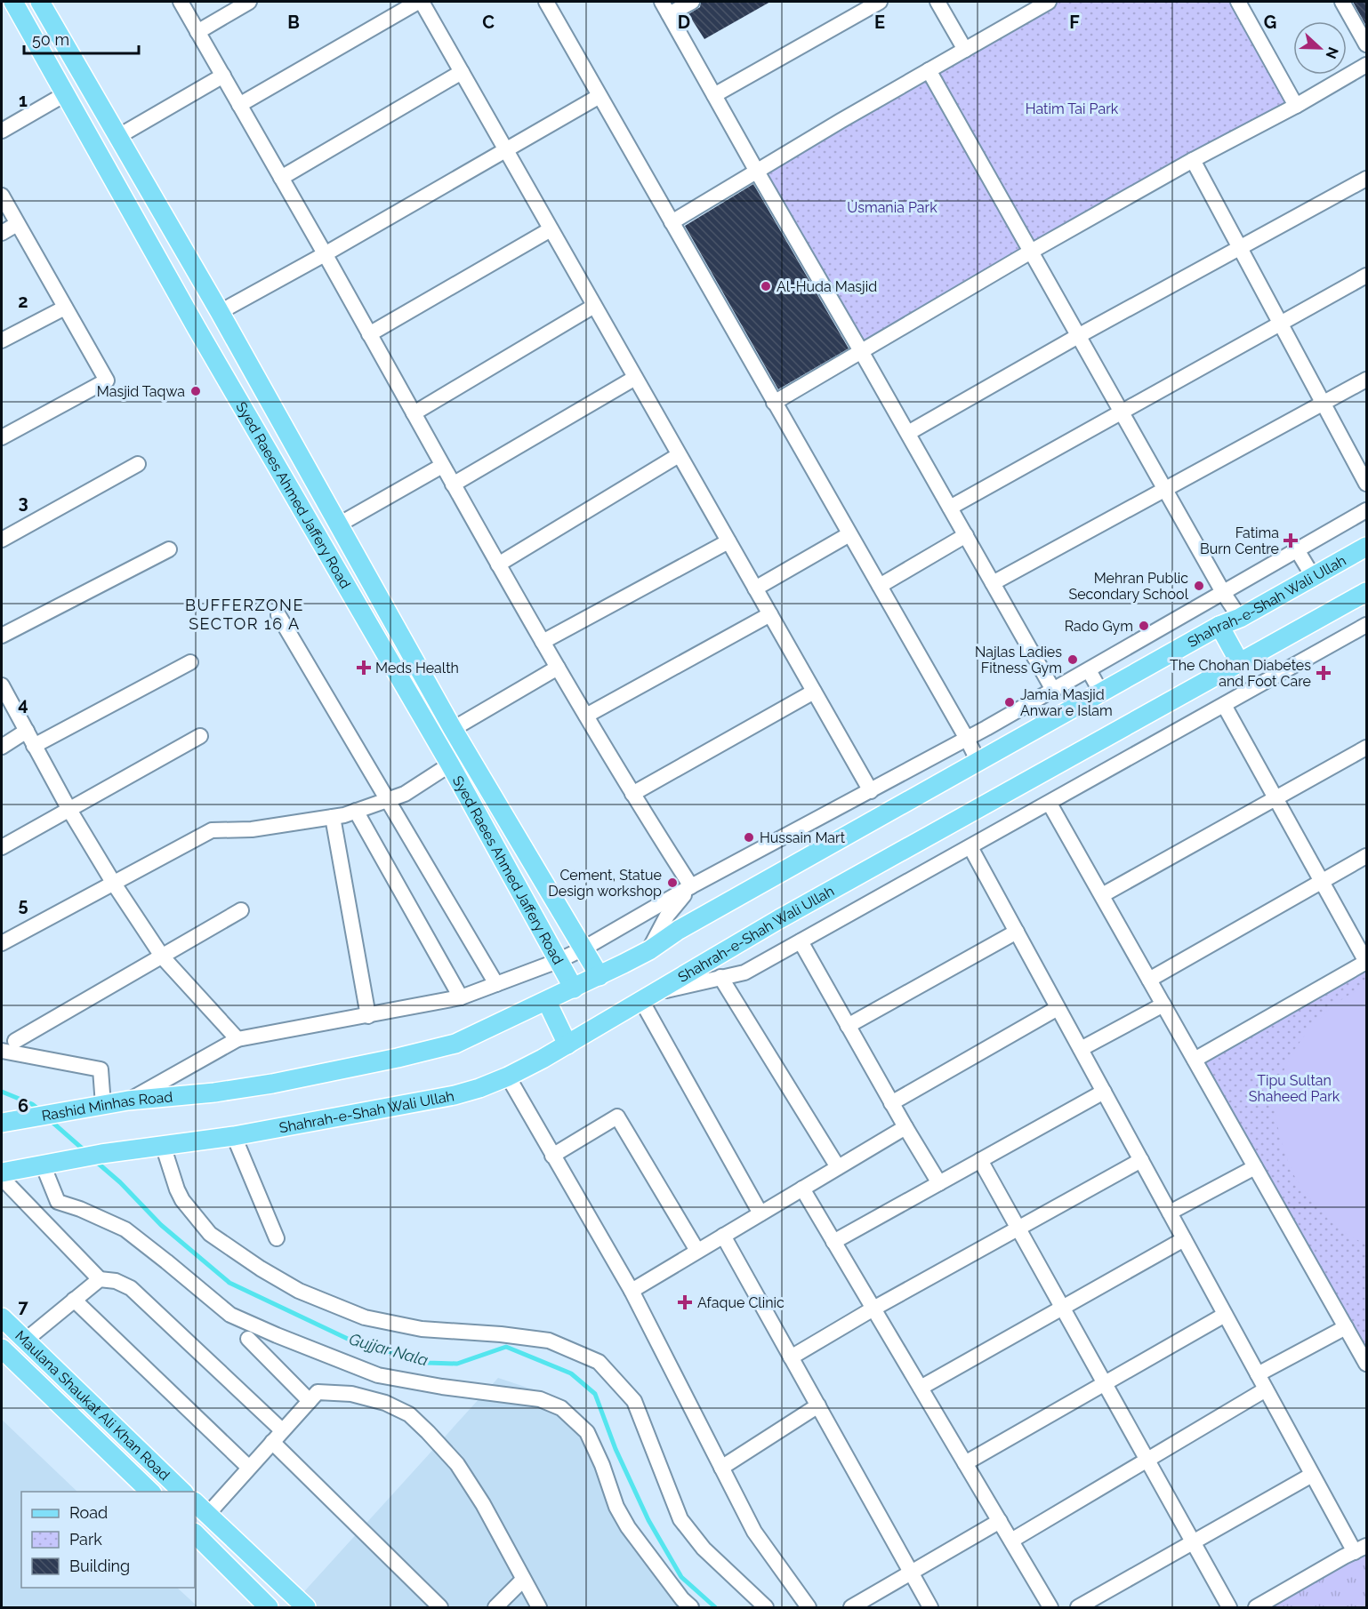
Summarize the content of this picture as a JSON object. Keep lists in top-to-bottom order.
{
  "streets": {
    "main road": [
      "Syed Raees Ahmed Jaffery Road",
      "Shahrah-e-Shah Wali Ullah",
      "Rashid Minhas Road",
      "Maulana Shaukat Ali Khan Road"
    ]
  },
  "crossings": [
    ["Syed Raees Ahmed Jaffery Road", "Shahrah-e-Shah Wali Ullah"],
    ["Shahrah-e-Shah Wali Ullah", "Rashid Minhas Road"]
  ],
  "districts": ["BUFFERZONE SECTOR 16 A"],
  "water": ["Gujjar Nala"],
  "parks": ["Hatim Tai Park", "Usmania Park", "Tipu Sultan Shaheed Park"],
  "places": {
    "other": [
      "Al-Huda Masjid",
      "Masjid Taqwa",
      "Mehran Public Secondary School",
      "Rado Gym",
      "Najlas Ladies Fitness Gym",
      "Jamia Masjid Anwar e Islam",
      "Hussain Mart",
      "Cement, Statue Design workshop"
    ],
    "health": [
      "Fatima Burn Centre",
      "Meds Health",
      "The Chohan Diabetes and Foot Care",
      "Afaque Clinic"
    ]
  },
  "legend": ["Road", "Park", "Building"],
  "scale_bar": "50 m",
  "north": "right",
  "grid": {
    "columns": [
      "B",
      "C",
      "D",
      "E",
      "F",
      "G"
    ],
    "rows": [
      "1",
      "2",
      "3",
      "4",
      "5",
      "6",
      "7"
    ]
  }
}
